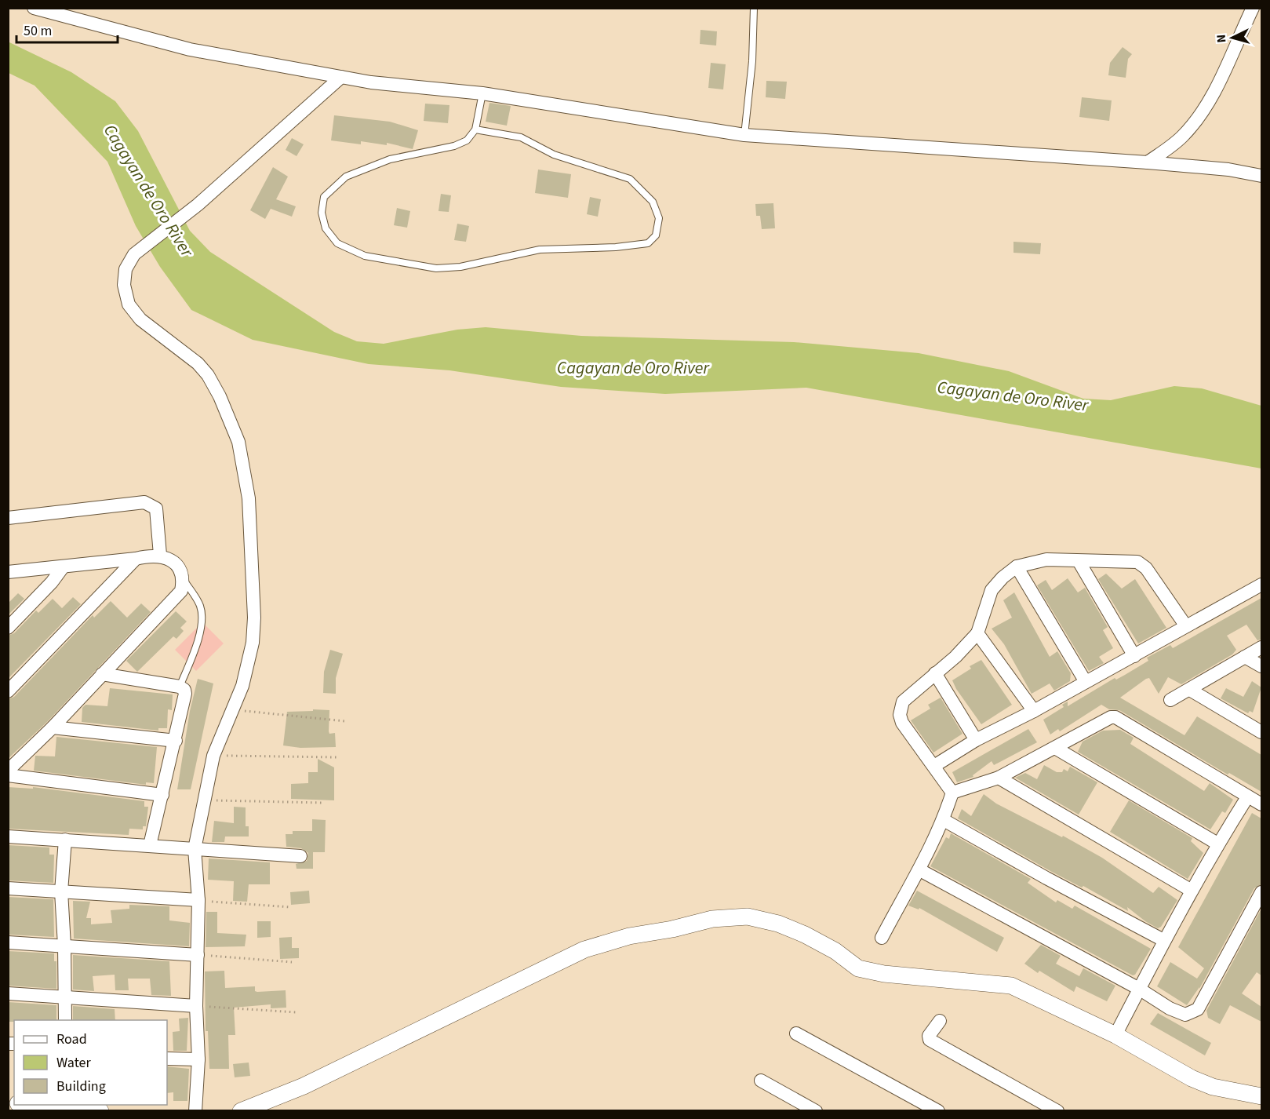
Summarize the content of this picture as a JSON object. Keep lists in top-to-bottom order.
{
  "water": ["Cagayan de Oro River"],
  "legend": ["Road", "Water", "Building"],
  "scale_bar": "50 m",
  "north": "left"
}
